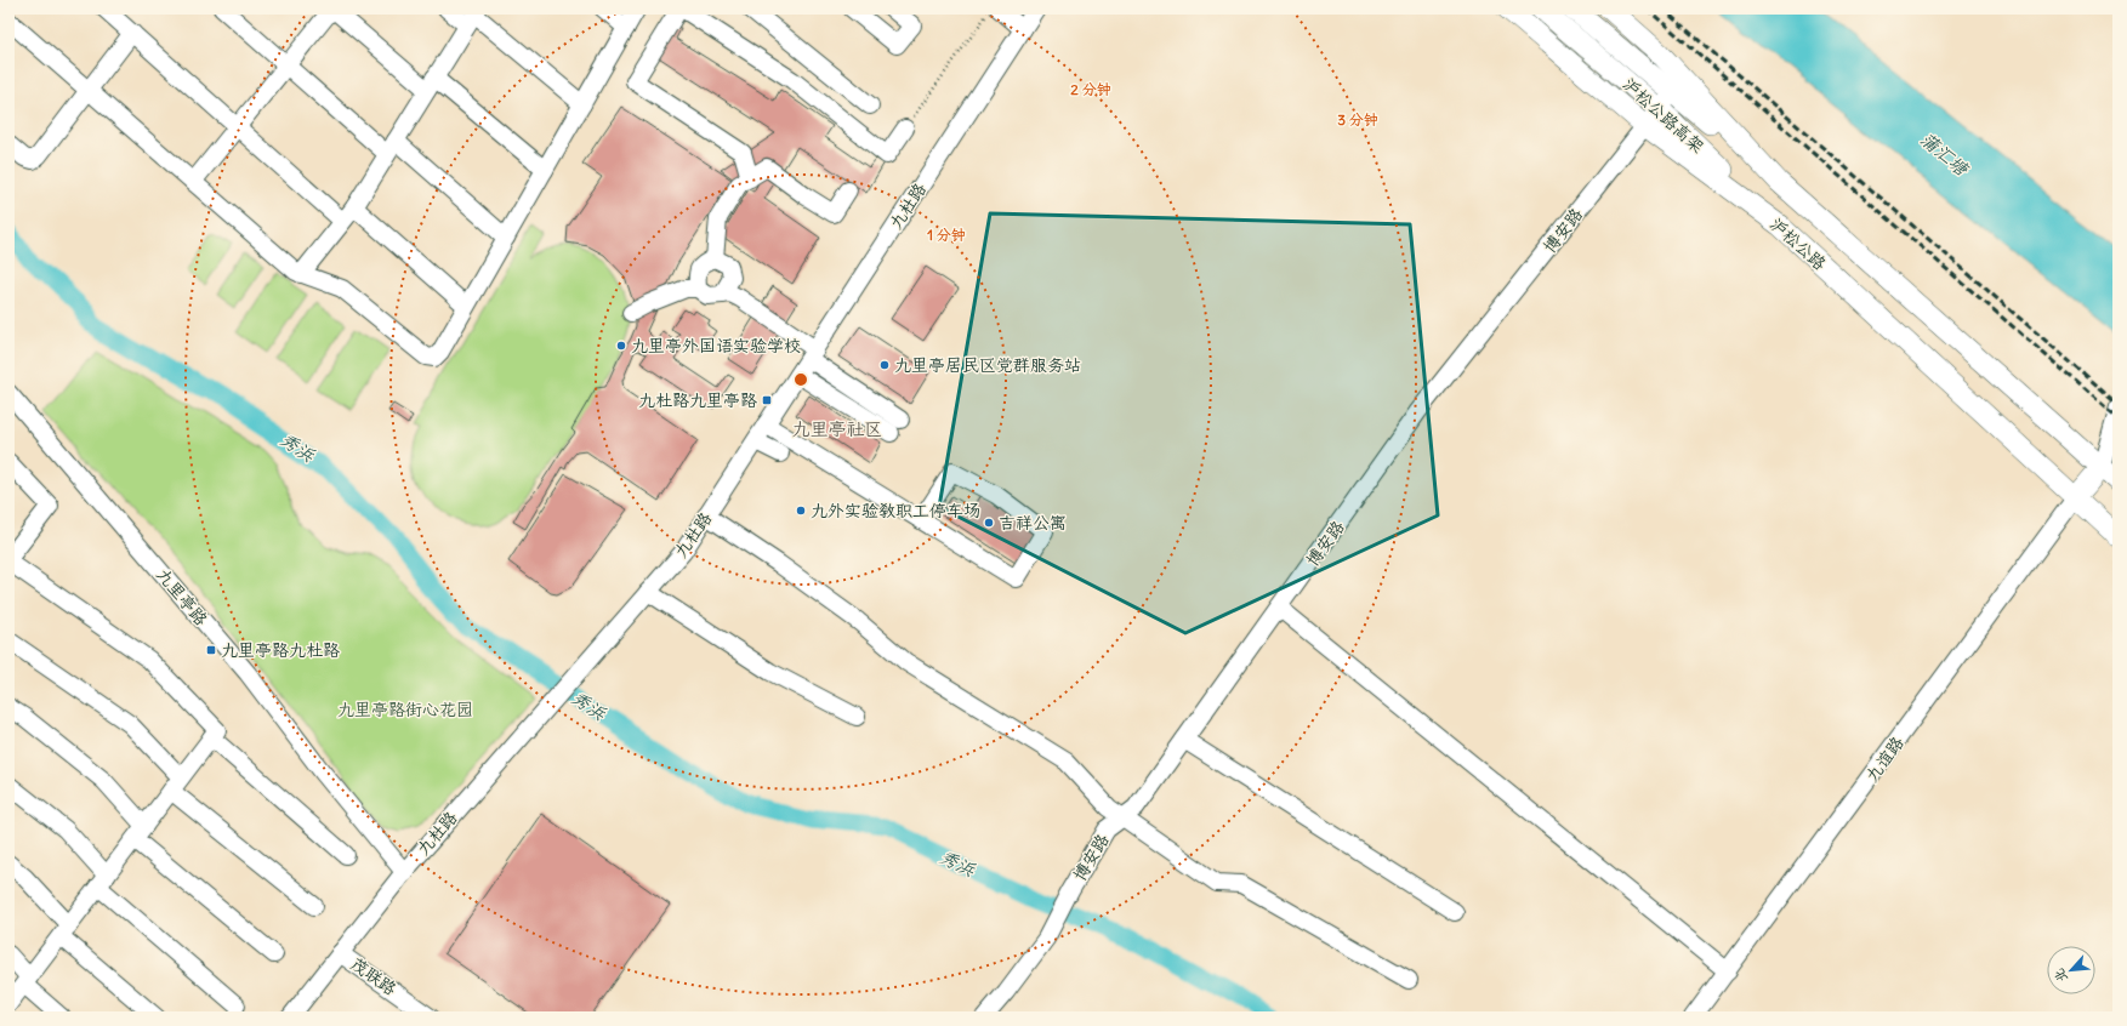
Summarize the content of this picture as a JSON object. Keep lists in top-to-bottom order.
{
  "streets": {
    "main road": ["沪松公路高架", "沪松公路"],
    "street": [
      "九杜路",
      "博安路",
      "九里亭路",
      "九谊路",
      "茂联路"
    ]
  },
  "crossings": [
    ["沪松公路高架", "博安路"],
    ["沪松公路高架", "沪松公路"],
    ["九杜路", "九里亭路"],
    ["九杜路", "茂联路"],
    ["博安路", "沪松公路"],
    ["沪松公路", "九谊路"]
  ],
  "districts": ["九里亭社区"],
  "water": ["蒲汇塘", "秀浜"],
  "parks": ["九里亭路街心花园"],
  "places": {
    "other": [
      "九里亭外国语实验学校",
      "九里亭居民区党群服务站",
      "九外实验教职工停车场",
      "吉祥公寓"
    ],
    "transit": ["九杜路九里亭路", "九里亭路九杜路"]
  },
  "north": "bottom left",
  "rings": ["2 分钟", "3 分钟", "1 分钟"]
}
